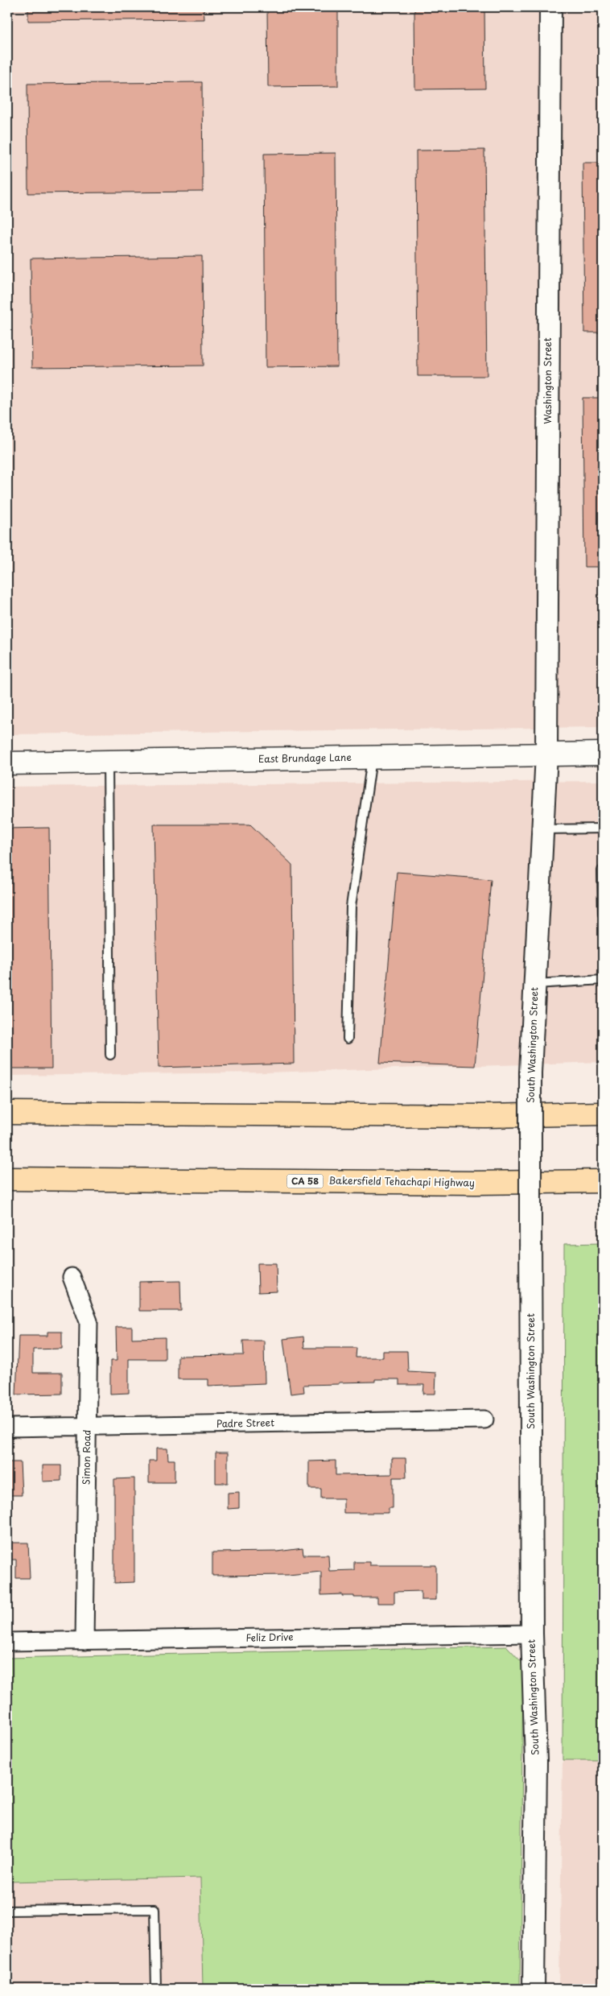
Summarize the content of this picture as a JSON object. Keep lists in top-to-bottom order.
{
  "streets": {
    "highway": ["CA 58", "Bakersfield Tehachapi Highway"],
    "main road": ["East Brundage Lane"],
    "street": [
      "Washington Street",
      "South Washington Street",
      "Padre Street",
      "Simon Road",
      "Feliz Drive"
    ]
  },
  "crossings": [
    ["Washington Street", "East Brundage Lane"],
    ["Washington Street", "South Washington Street"],
    ["East Brundage Lane", "South Washington Street"],
    ["South Washington Street", "Feliz Drive"],
    ["Padre Street", "Simon Road"],
    ["Simon Road", "Feliz Drive"]
  ]
}
